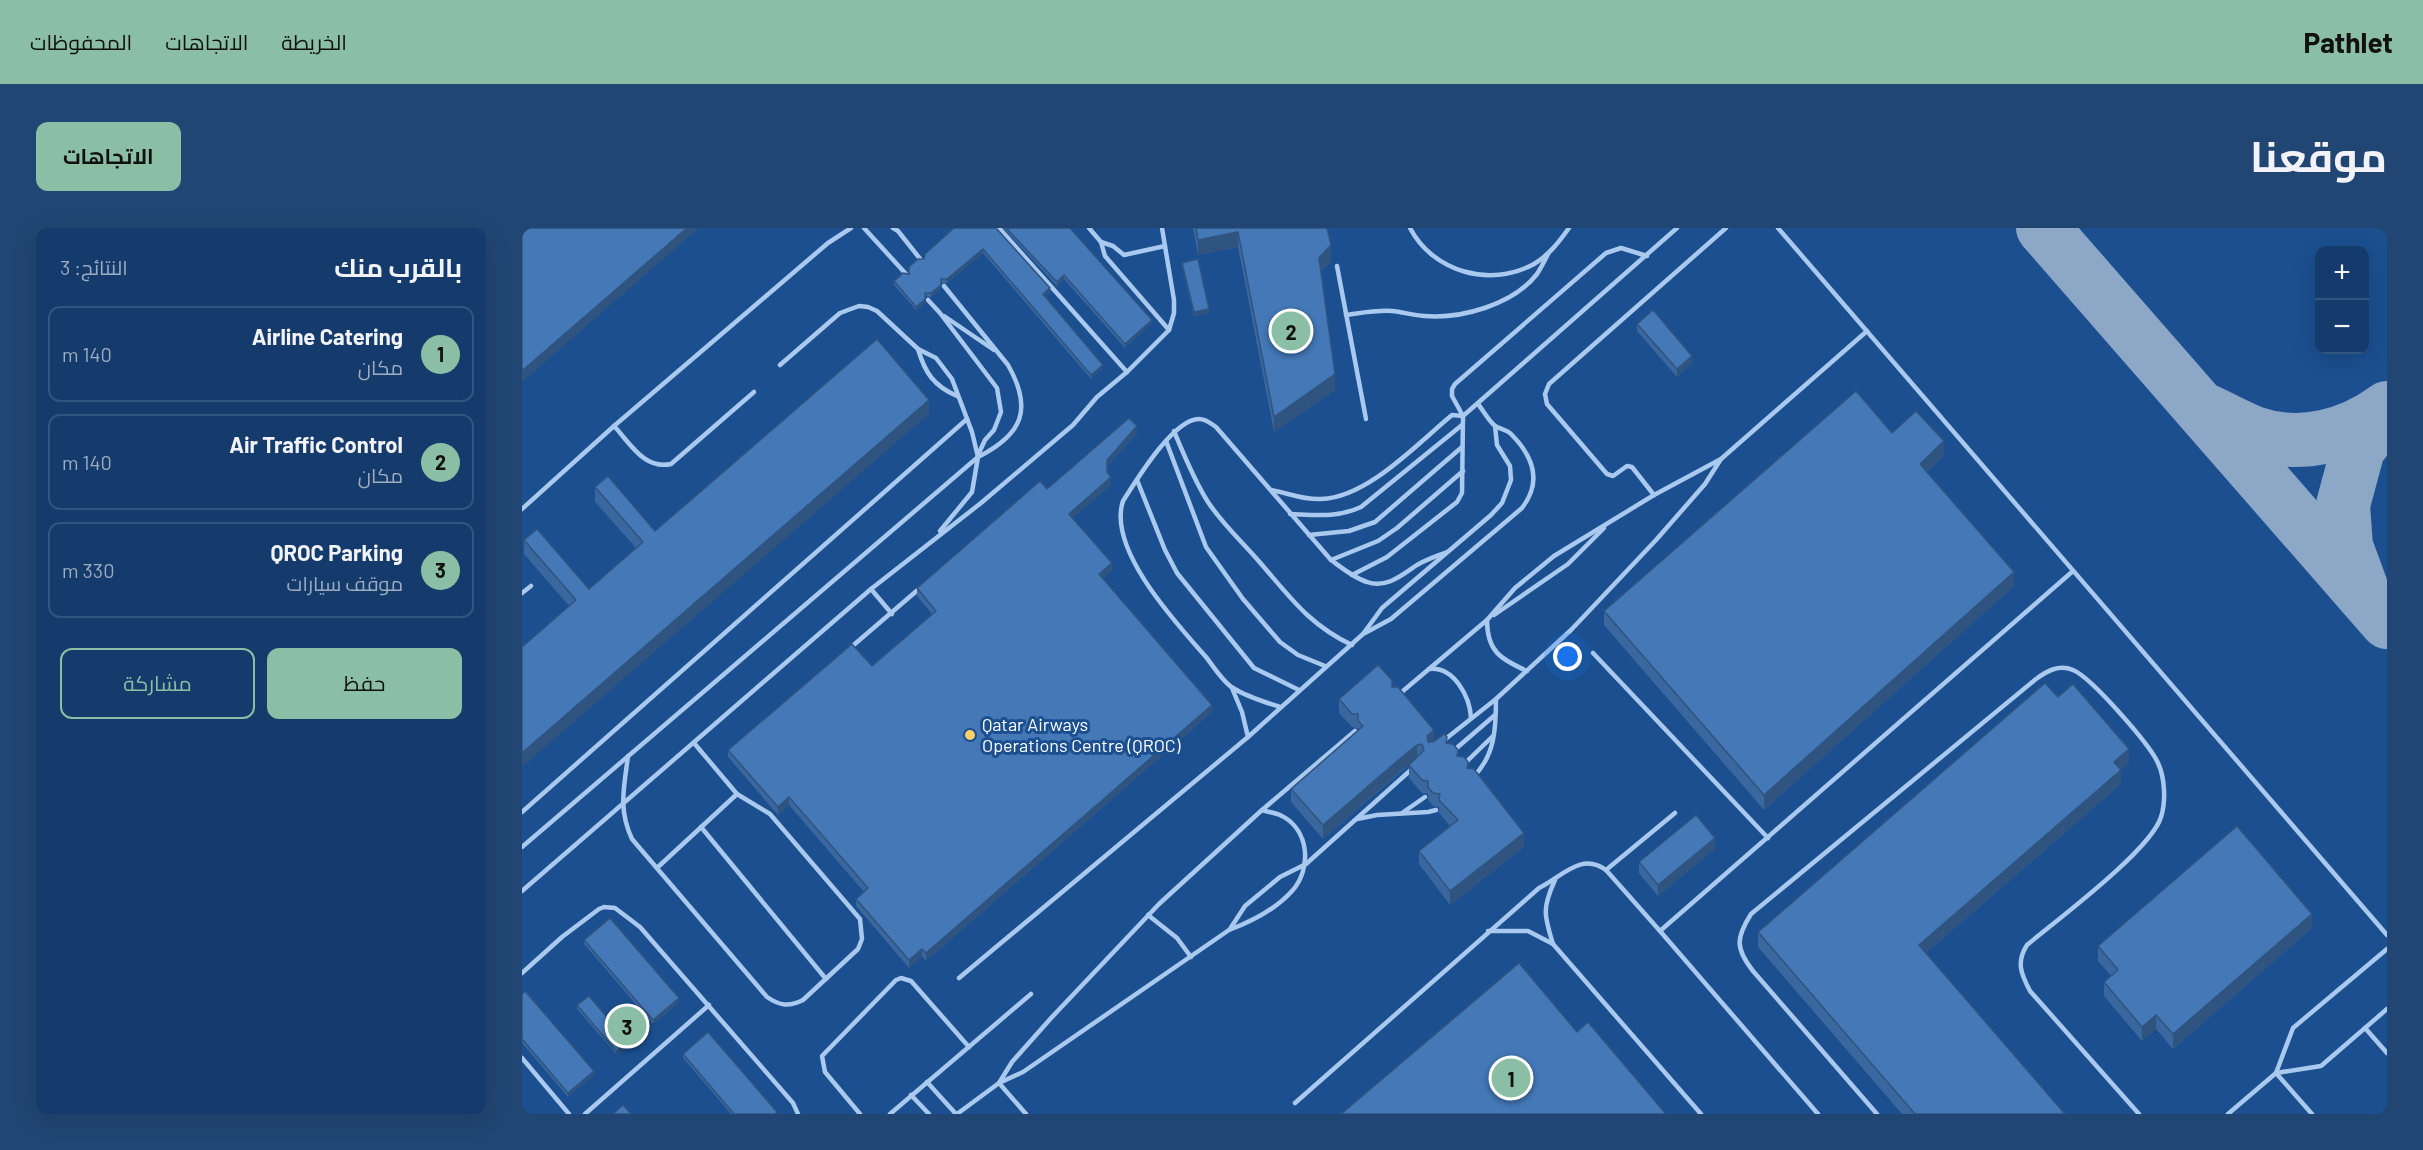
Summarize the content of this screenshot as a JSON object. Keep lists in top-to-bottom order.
{
  "places": ["Qatar Airways Operations Centre (QROC)"],
  "page": {
    "header": "Pathlet",
    "nav": ["الخريطة", "الاتجاهات", "المحفوظات"],
    "title": "موقعنا",
    "buttons": [
      "الاتجاهات",
      ["حفظ", "مشاركة"]
    ],
    "heading": ["بالقرب منك", "النتائج: 3"],
    "map_buttons": ["+", "−"],
    "list": [
      {
        "mark": "1",
        "name": "Airline Catering",
        "note": "مكان",
        "value": "140 m"
      },
      {
        "mark": "2",
        "name": "Air Traffic Control",
        "note": "مكان",
        "value": "140 m"
      },
      {
        "mark": "3",
        "name": "QROC Parking",
        "note": "موقف سيارات",
        "value": "330 m"
      }
    ],
    "pins": ["2", "3", "1"]
  }
}
